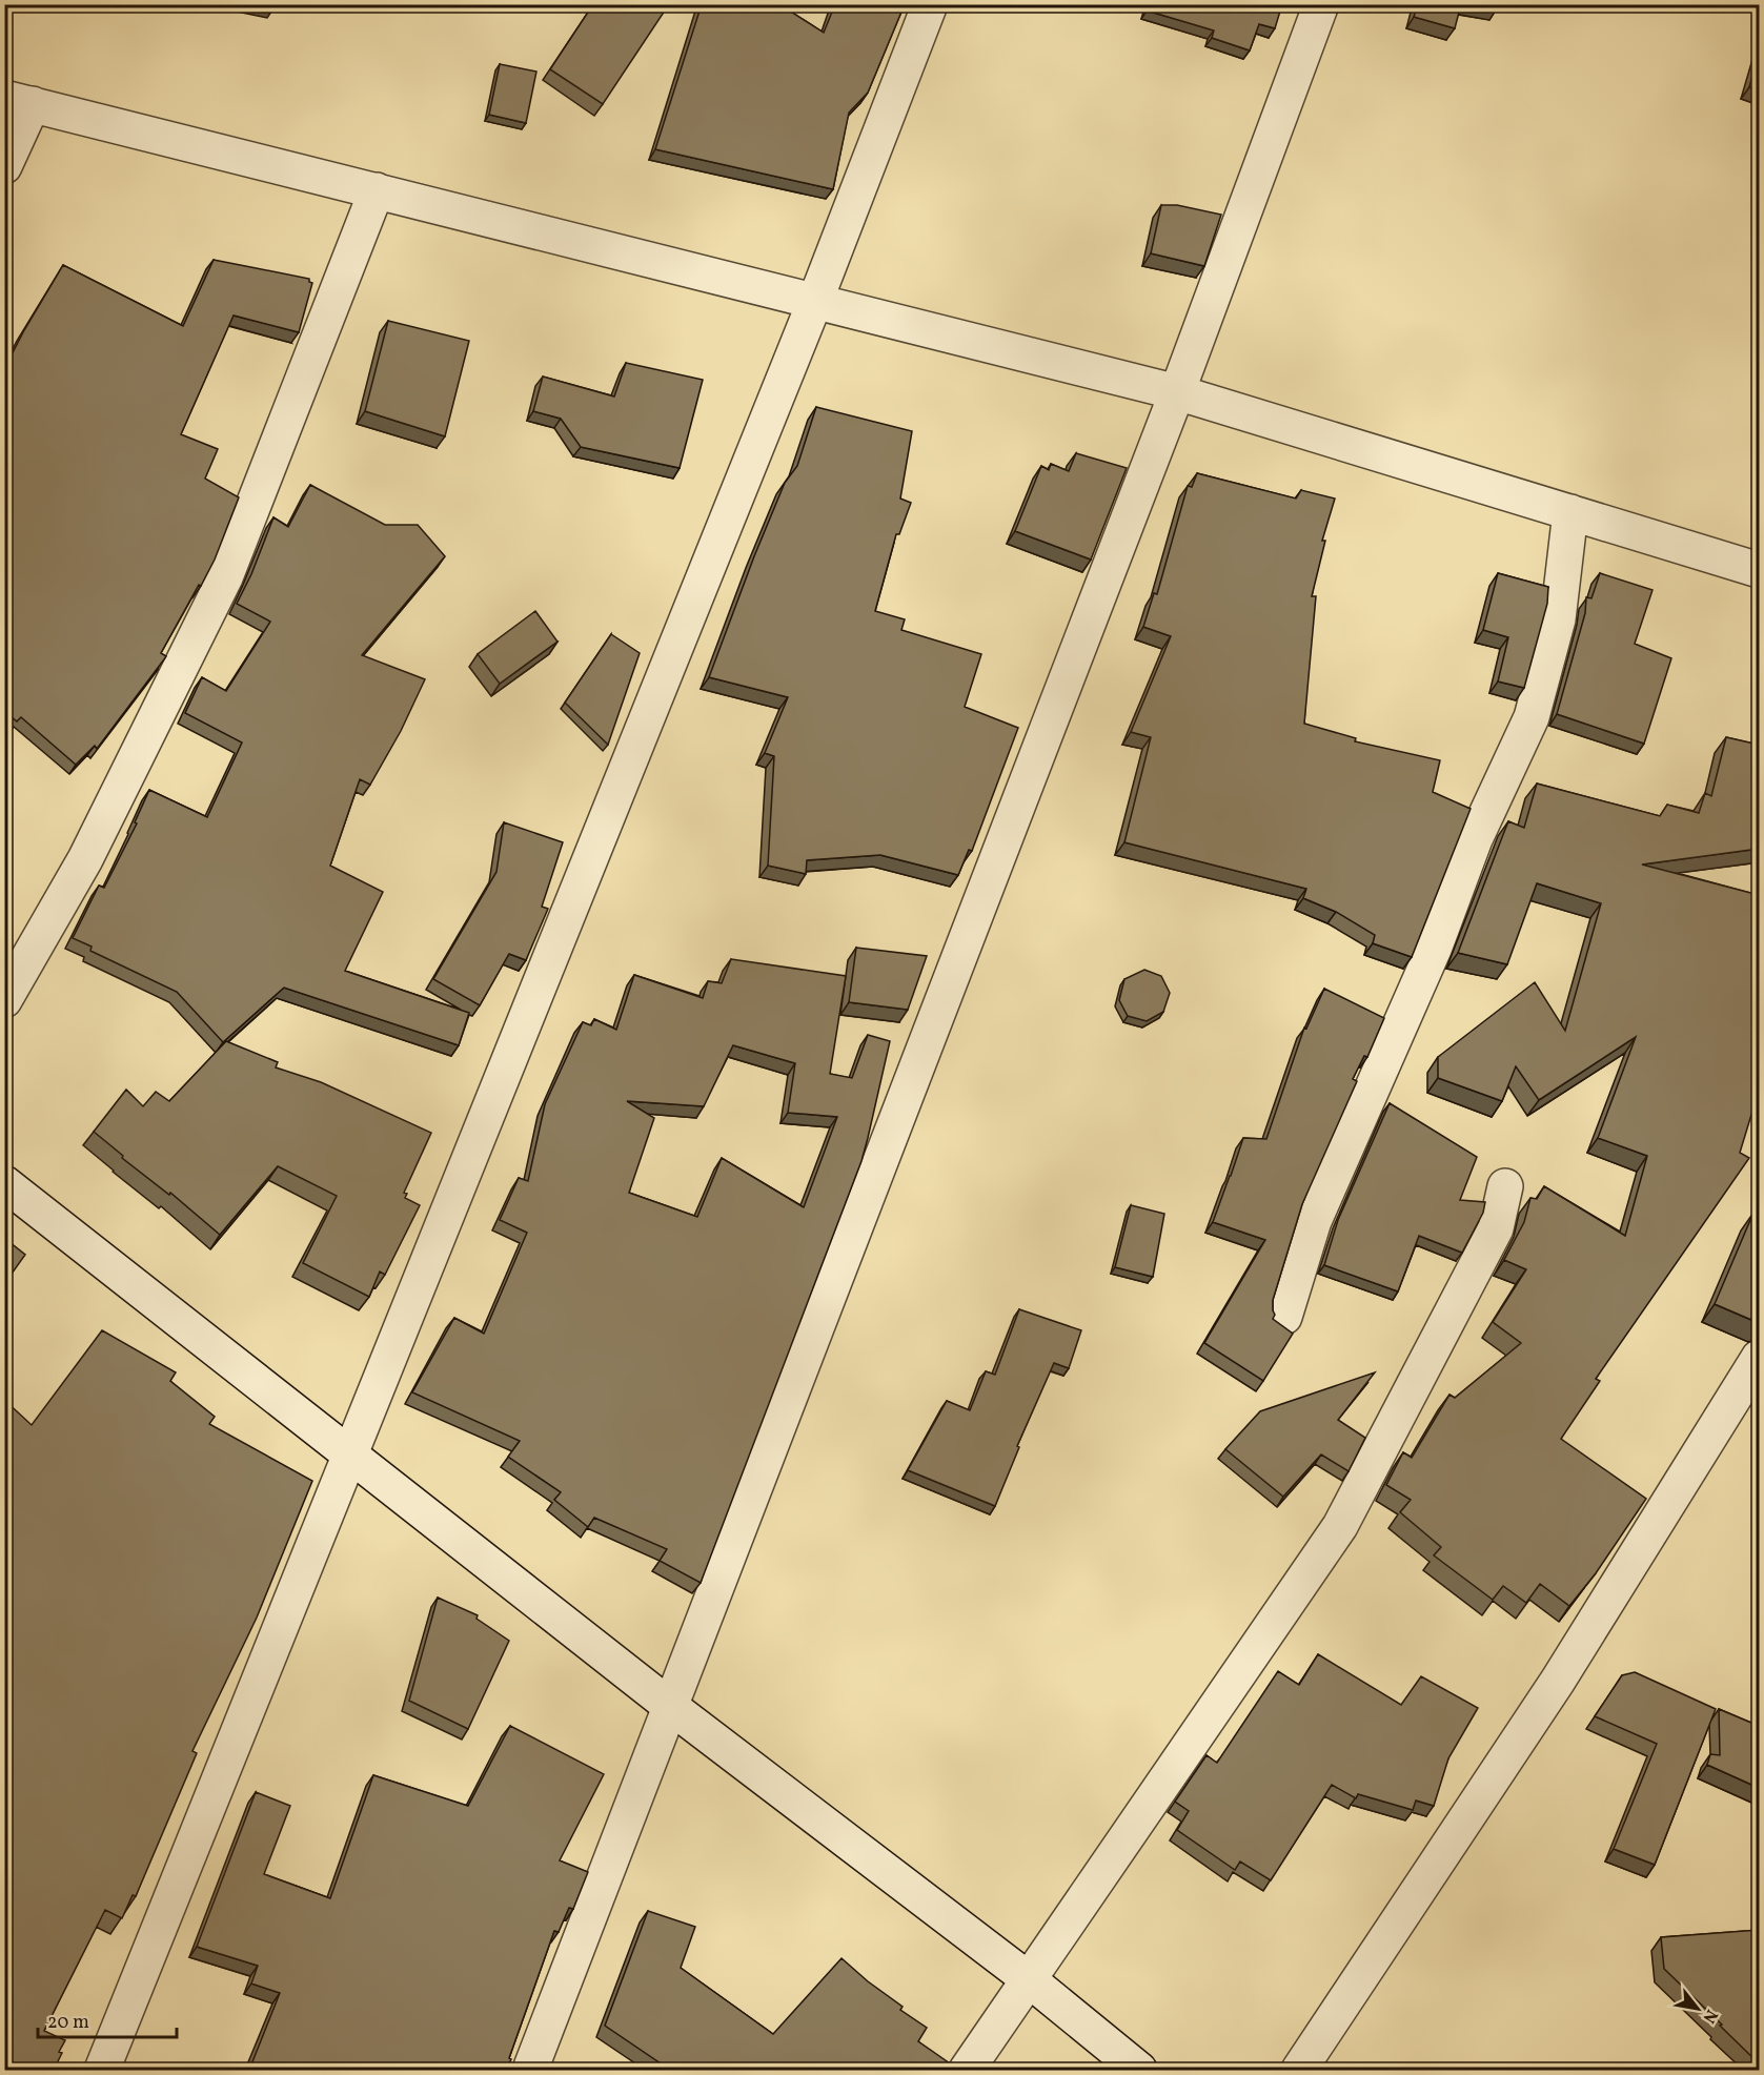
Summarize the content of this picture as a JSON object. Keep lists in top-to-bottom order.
{
  "scale_bar": "20 m",
  "north": "bottom right"
}
